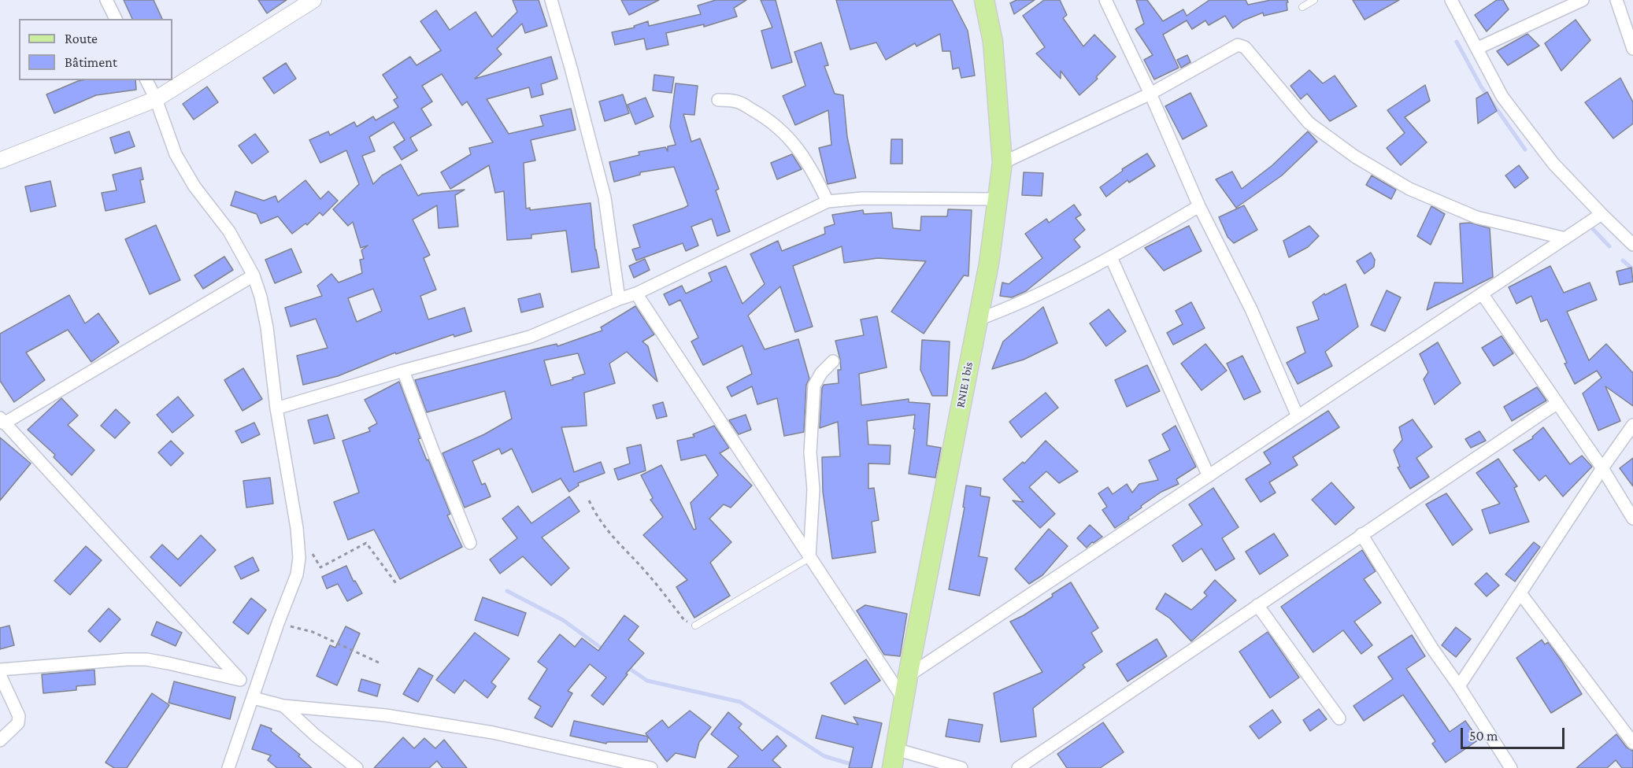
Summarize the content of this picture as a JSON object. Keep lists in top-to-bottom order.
{
  "streets": {
    "main road": ["RNIE 1 bis"]
  },
  "legend": ["Route", "Bâtiment"],
  "scale_bar": "50 m"
}
